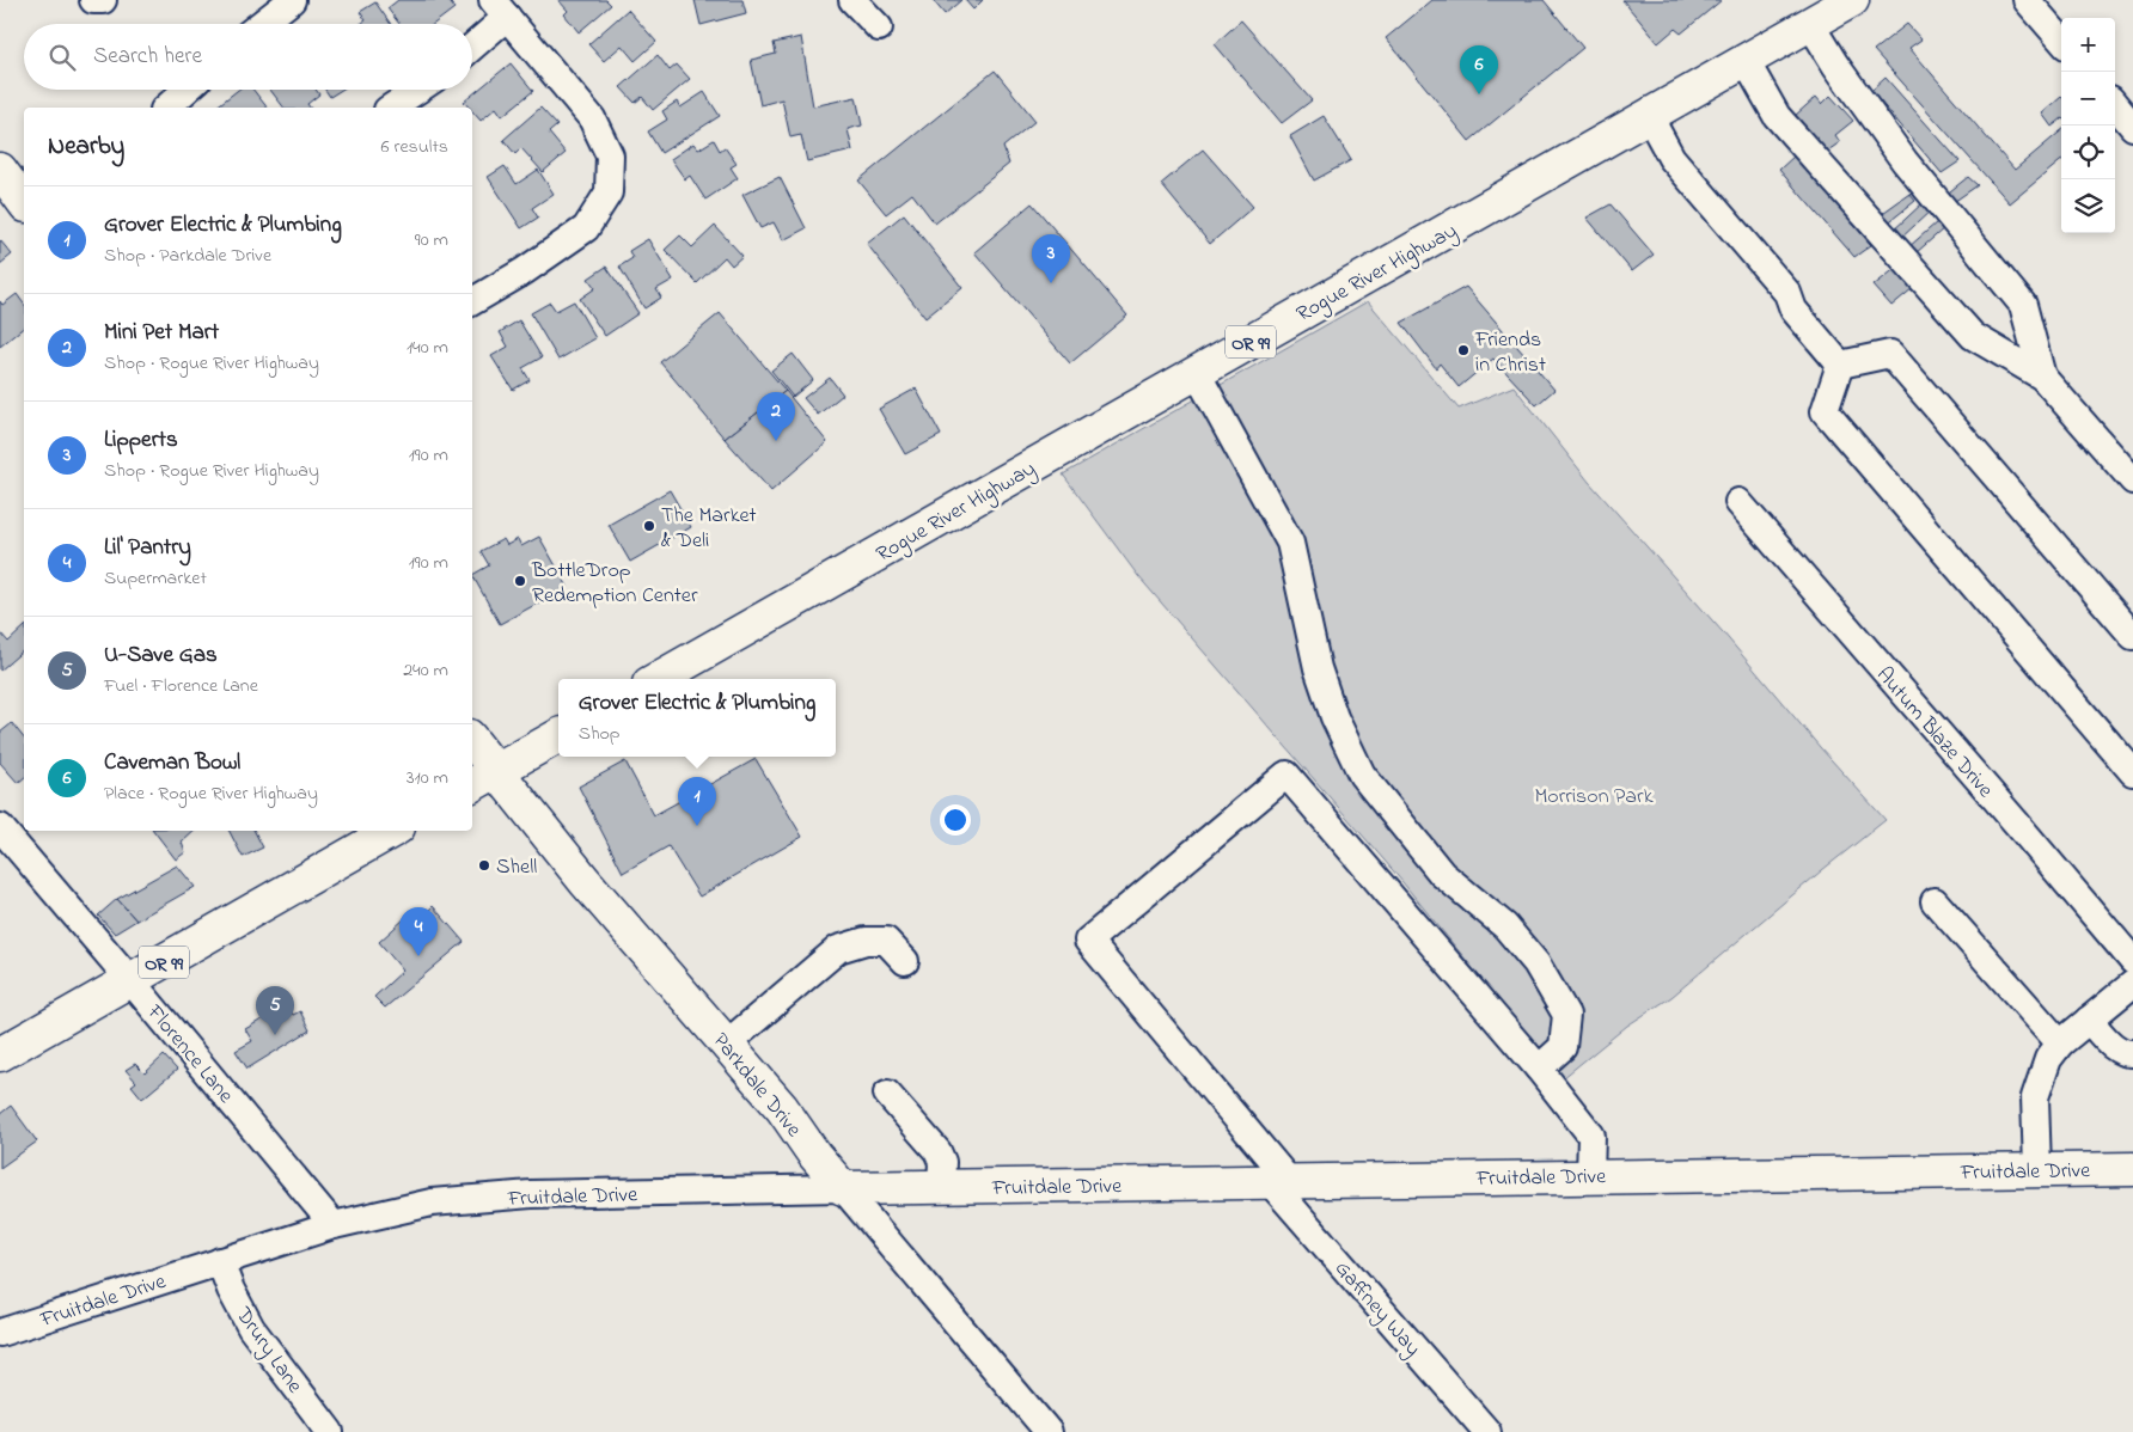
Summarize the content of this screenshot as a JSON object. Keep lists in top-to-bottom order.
{
  "streets": {
    "main road": [
      "Rogue River Highway",
      "OR 99",
      "Parkdale Drive",
      "Fruitdale Drive"
    ],
    "street": [
      "Autum Blaze Drive",
      "Florence Lane",
      "Gaffney Way",
      "Drury Lane"
    ]
  },
  "crossings": [
    ["OR 99", "Florence Lane"],
    ["Florence Lane", "Fruitdale Drive"],
    ["Parkdale Drive", "Fruitdale Drive"],
    ["Fruitdale Drive", "Gaffney Way"],
    ["Fruitdale Drive", "Drury Lane"]
  ],
  "parks": ["Morrison Park"],
  "places": [
    "Friends in Christ",
    "The Market & Deli",
    "BottleDrop Redemption Center",
    "Shell"
  ],
  "page": {
    "map_buttons": ["+", "−"],
    "search": "Search here",
    "pins": [
      "6",
      "3",
      "2",
      "1",
      "4",
      "5"
    ],
    "heading": ["Nearby", "6 results"],
    "list": [
      {
        "mark": "1",
        "name": "Grover Electric & Plumbing",
        "note": "Shop · Parkdale Drive",
        "value": "90 m"
      },
      {
        "mark": "2",
        "name": "Mini Pet Mart",
        "note": "Shop · Rogue River Highway",
        "value": "140 m"
      },
      {
        "mark": "3",
        "name": "Lipperts",
        "note": "Shop · Rogue River Highway",
        "value": "190 m"
      },
      {
        "mark": "4",
        "name": "Lil' Pantry",
        "note": "Supermarket",
        "value": "190 m"
      },
      {
        "mark": "5",
        "name": "U-Save Gas",
        "note": "Fuel · Florence Lane",
        "value": "240 m"
      },
      {
        "mark": "6",
        "name": "Caveman Bowl",
        "note": "Place · Rogue River Highway",
        "value": "310 m"
      }
    ],
    "popup": ["Grover Electric & Plumbing", "Shop"]
  }
}
